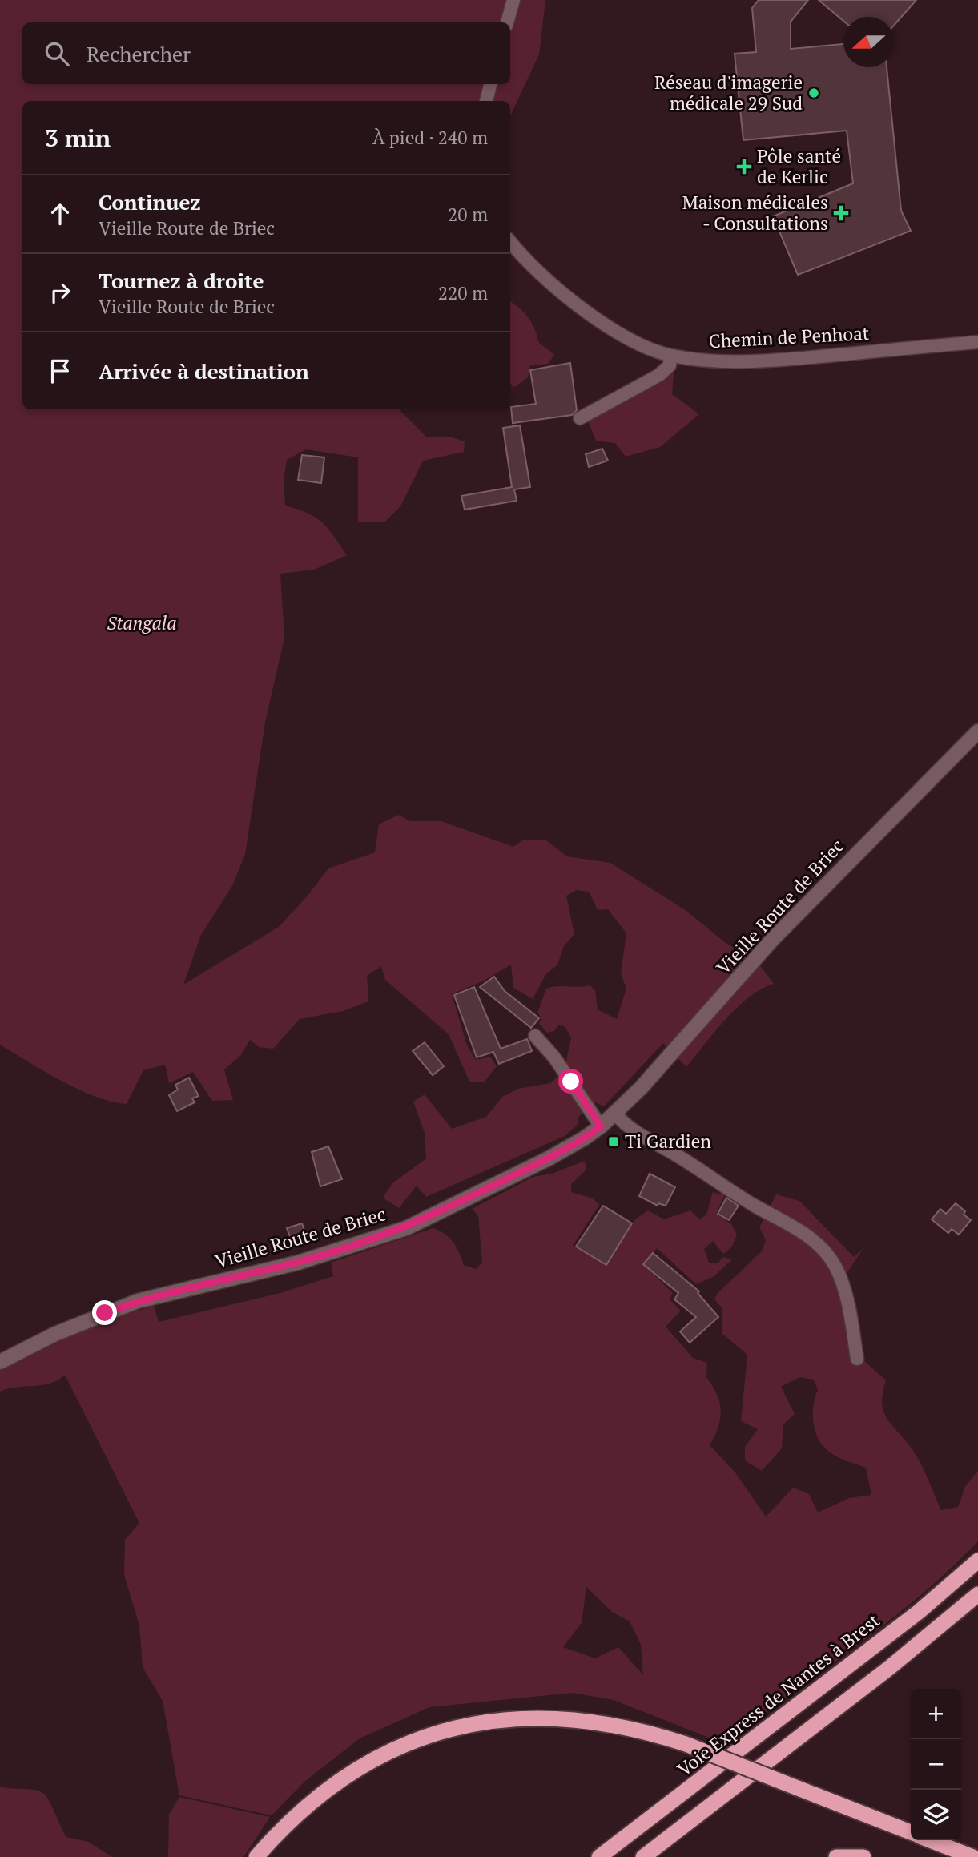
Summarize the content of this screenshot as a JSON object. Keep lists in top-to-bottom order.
{
  "streets": {
    "highway": ["Voie Express de Nantes à Brest"],
    "street": ["Chemin de Penhoat", "Vieille Route de Briec"]
  },
  "parks": ["Stangala"],
  "places": {
    "other": ["Réseau d'imagerie médicale 29 Sud"],
    "health": ["Pôle santé de Kerlic", "Maison médicales - Consultations"],
    "transit": ["Ti Gardien"]
  },
  "north": "left",
  "page": {
    "search": "Rechercher",
    "heading": ["3 min", "À pied · 240 m"],
    "list": [
      ["Continuez", "Vieille Route de Briec", "20 m"],
      ["Tournez à droite", "Vieille Route de Briec", "220 m"],
      "Arrivée à destination"
    ],
    "map_buttons": ["+", "−"]
  }
}
